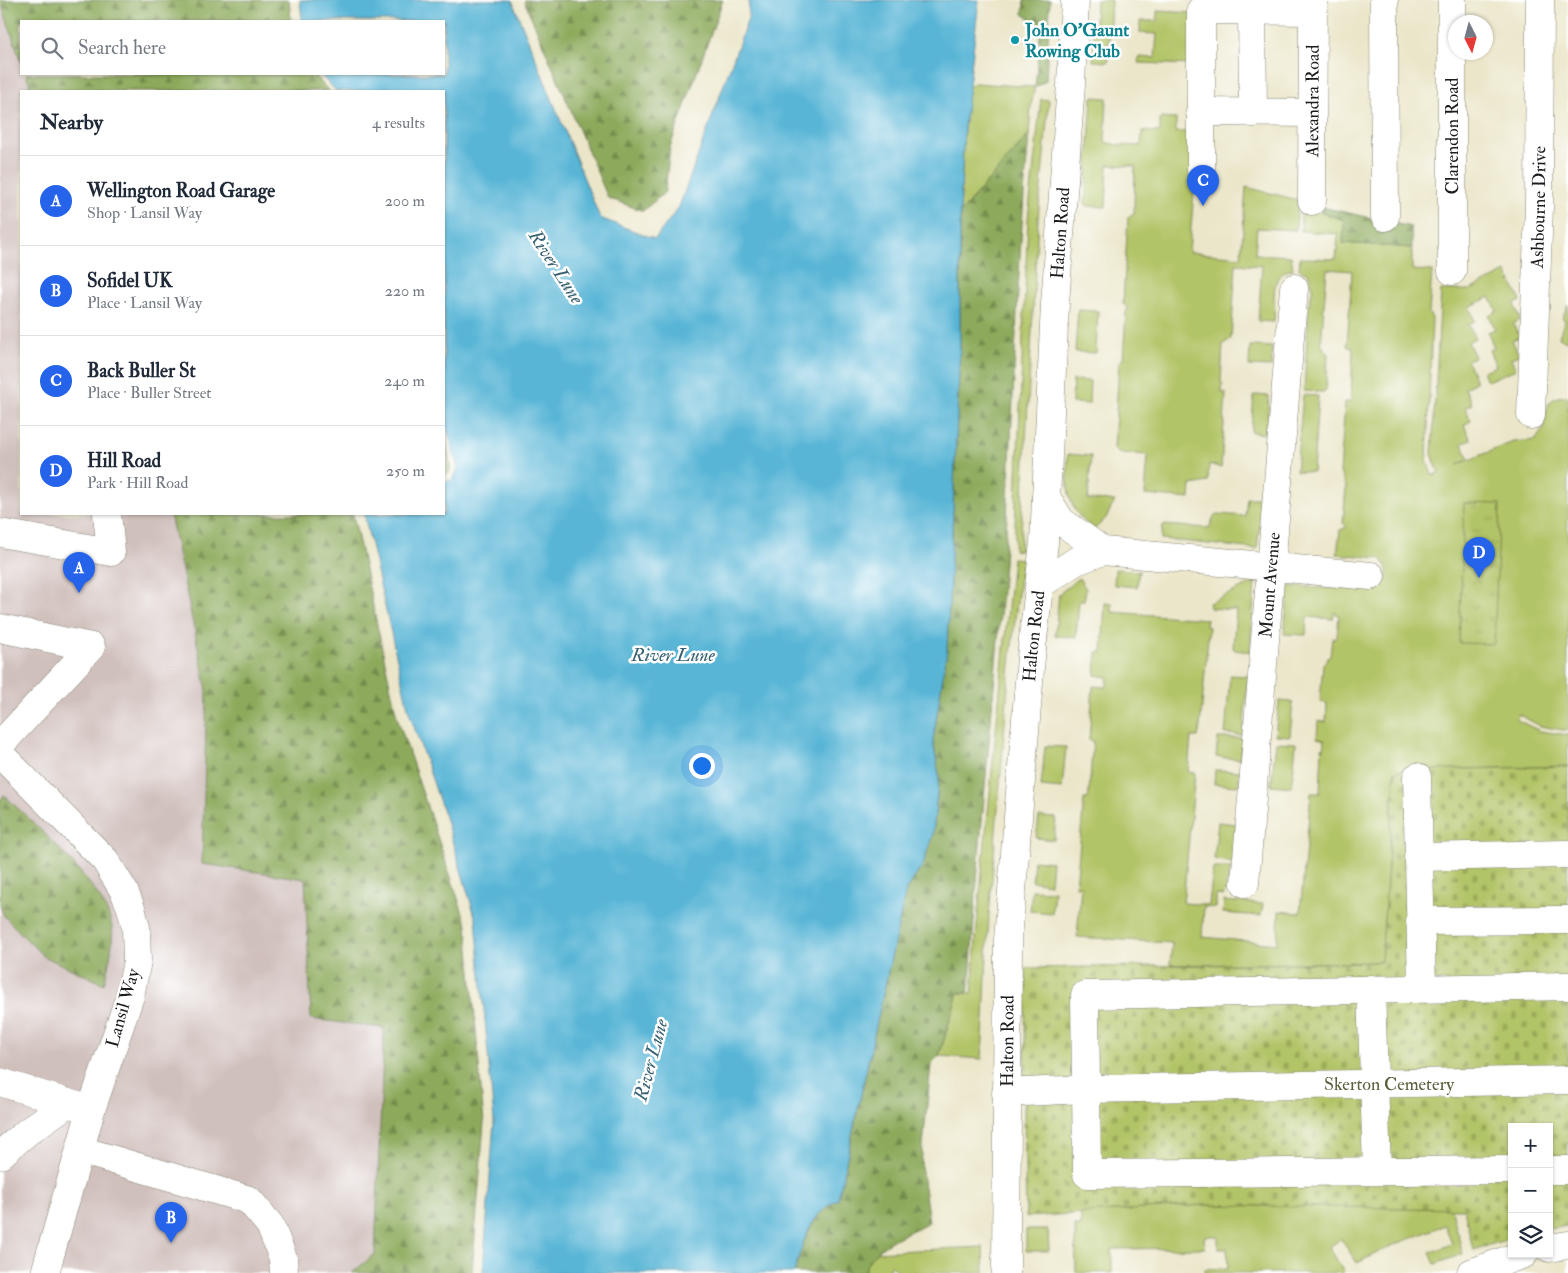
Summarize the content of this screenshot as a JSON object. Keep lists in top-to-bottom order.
{
  "streets": {
    "street": [
      "Alexandra Road",
      "Clarendon Road",
      "Ashbourne Drive",
      "Halton Road",
      "Mount Avenue",
      "Lansil Way"
    ]
  },
  "water": ["River Lune"],
  "parks": ["Skerton Cemetery"],
  "places": ["John O'Gaunt Rowing Club"],
  "north": "bottom",
  "page": {
    "search": "Search here",
    "heading": ["Nearby", "4 results"],
    "list": [
      {
        "mark": "A",
        "name": "Wellington Road Garage",
        "note": "Shop · Lansil Way",
        "value": "200 m"
      },
      {
        "mark": "B",
        "name": "Sofidel UK",
        "note": "Place · Lansil Way",
        "value": "220 m"
      },
      {
        "mark": "C",
        "name": "Back Buller St",
        "note": "Place · Buller Street",
        "value": "240 m"
      },
      {
        "mark": "D",
        "name": "Hill Road",
        "note": "Park · Hill Road",
        "value": "250 m"
      }
    ],
    "pins": [
      "C",
      "D",
      "A",
      "B"
    ],
    "map_buttons": ["+", "−"]
  }
}
